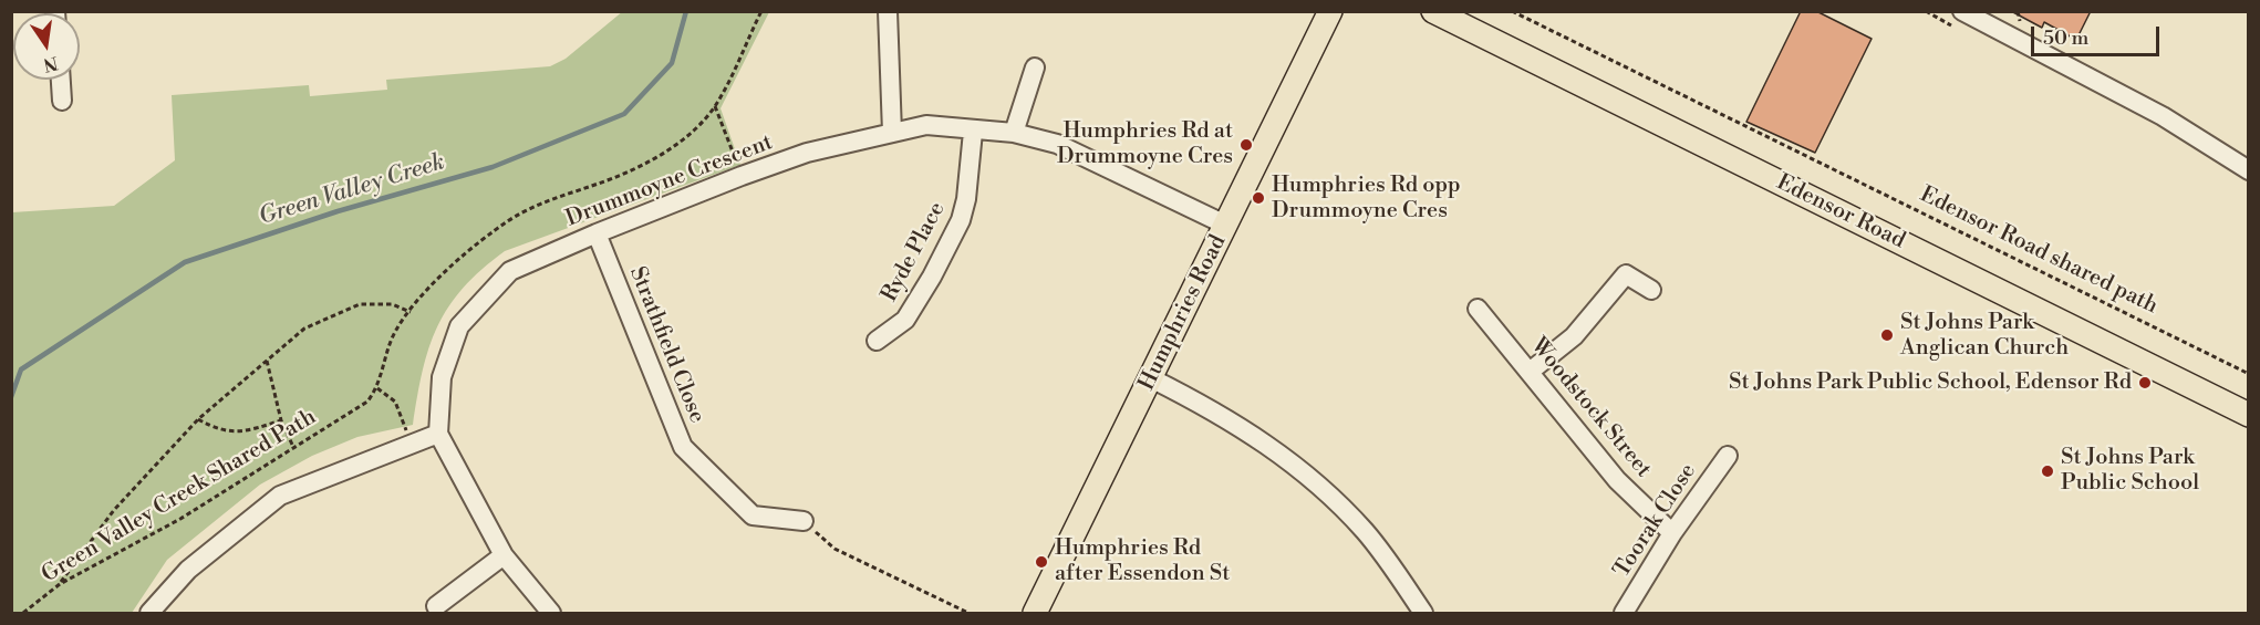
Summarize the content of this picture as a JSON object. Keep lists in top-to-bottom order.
{
  "streets": {
    "main road": ["Edensor Road", "Humphries Road"],
    "street": [
      "Drummoyne Crescent",
      "Ryde Place",
      "Strathfield Close",
      "Woodstock Street",
      "Toorak Close"
    ],
    "path": ["Edensor Road shared path", "Green Valley Creek Shared Path"]
  },
  "crossings": [
    ["Drummoyne Crescent", "Ryde Place"],
    ["Drummoyne Crescent", "Humphries Road"],
    ["Drummoyne Crescent", "Strathfield Close"],
    ["Woodstock Street", "Toorak Close"]
  ],
  "water": ["Green Valley Creek"],
  "places": [
    "Humphries Rd at Drummoyne Cres",
    "Humphries Rd opp Drummoyne Cres",
    "St Johns Park Anglican Church",
    "St Johns Park Public School, Edensor Rd",
    "St Johns Park Public School",
    "Humphries Rd after Essendon St"
  ],
  "scale_bar": "50 m",
  "north": "bottom"
}
